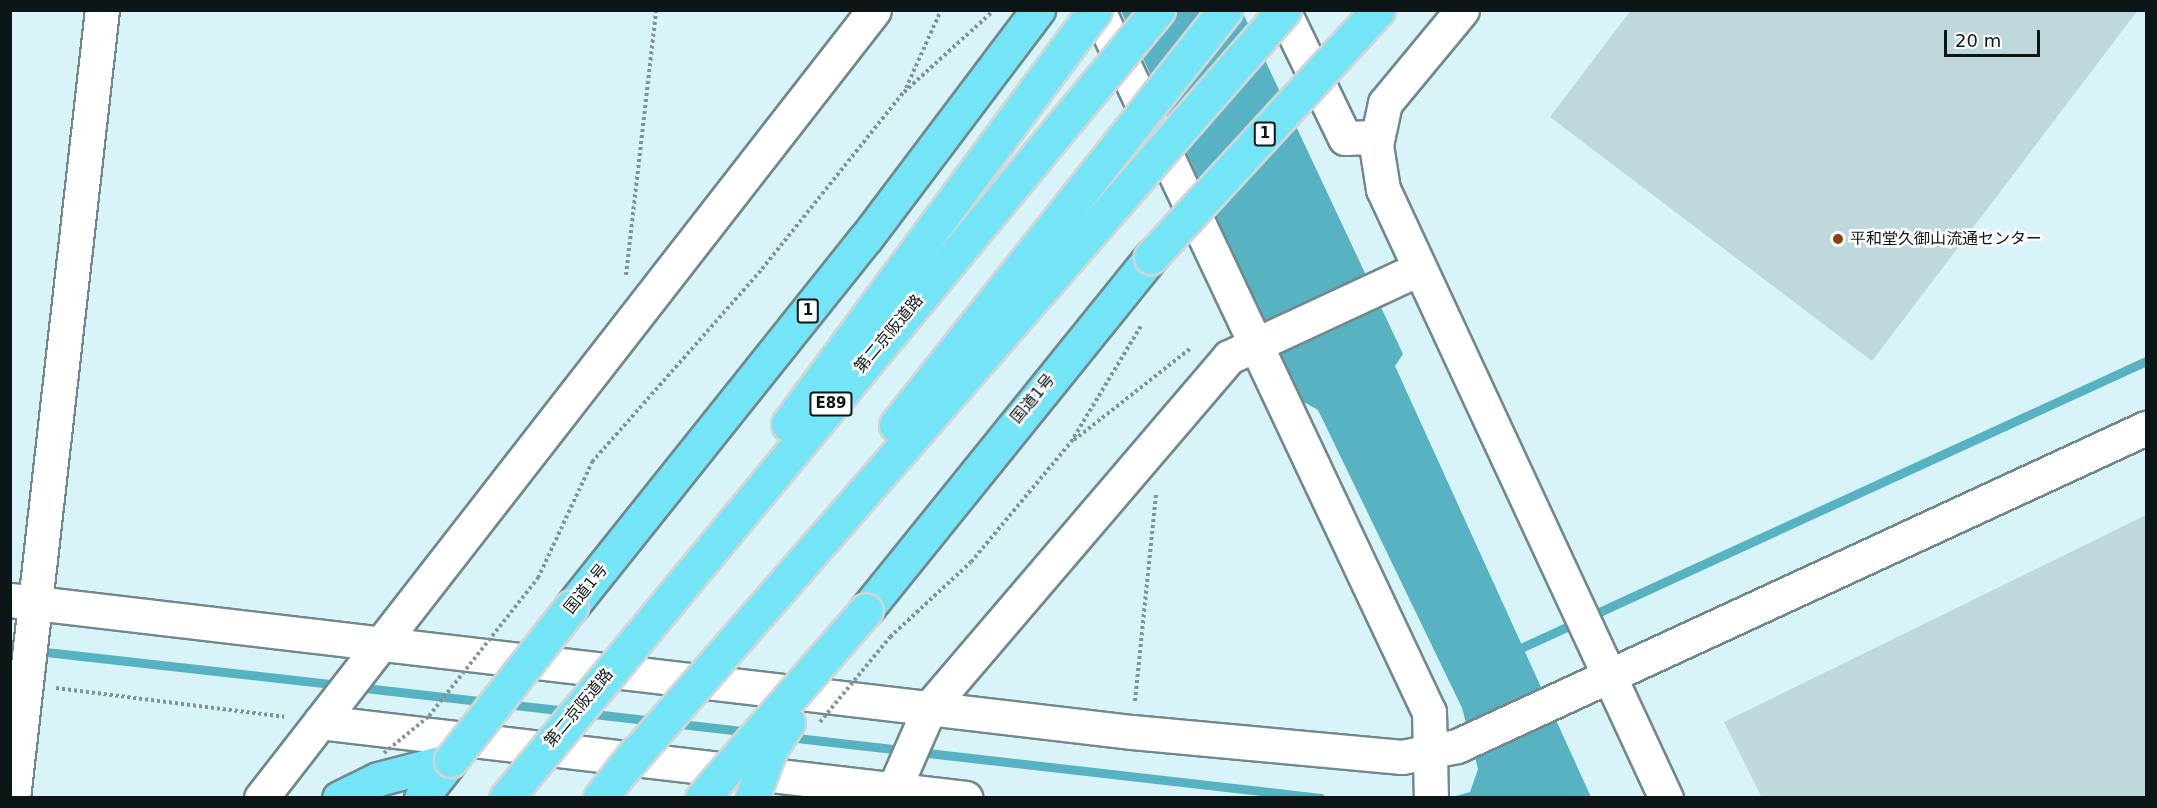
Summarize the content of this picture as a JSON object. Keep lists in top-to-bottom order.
{
  "streets": {
    "highway": [
      "1",
      "第二京阪道路",
      "国道1号",
      "E89"
    ]
  },
  "places": ["平和堂久御山流通センター"],
  "scale_bar": "20 m"
}
